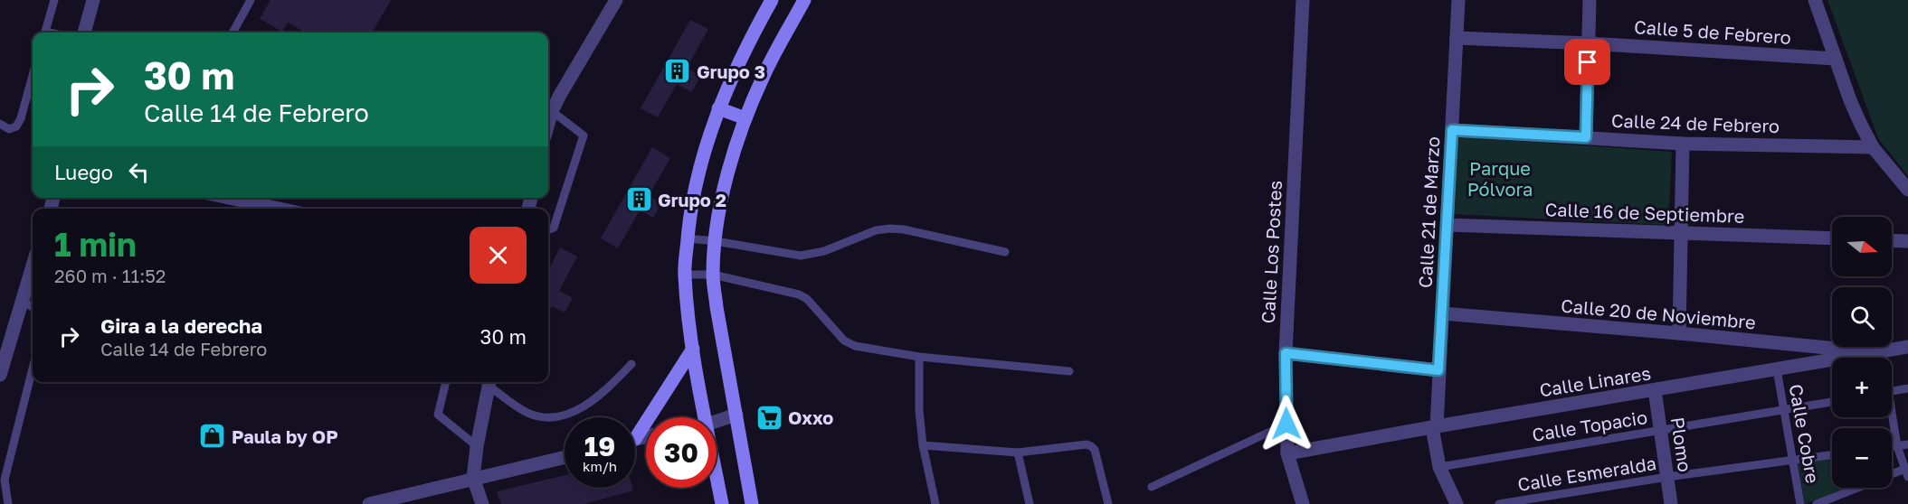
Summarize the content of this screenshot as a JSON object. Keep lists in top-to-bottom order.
{
  "streets": {
    "street": [
      "Calle 5 de Febrero",
      "Calle 24 de Febrero",
      "Calle 21 de Marzo",
      "Calle 16 de Septiembre",
      "Calle Los Postes",
      "Calle 20 de Noviembre",
      "Calle Linares",
      "Plomo"
    ],
    "lane": ["Calle Topacio", "Calle Cobre", "Calle Esmeralda"]
  },
  "crossings": [
    ["Calle 5 de Febrero", "Calle 21 de Marzo"],
    ["Calle 24 de Febrero", "Calle 21 de Marzo"],
    ["Calle 21 de Marzo", "Calle 16 de Septiembre"],
    ["Calle 21 de Marzo", "Calle 20 de Noviembre"],
    ["Calle 21 de Marzo", "Calle Linares"],
    ["Calle 21 de Marzo", "Calle Topacio"],
    ["Calle Los Postes", "Calle Linares"],
    ["Calle 20 de Noviembre", "Calle Linares"],
    ["Calle Linares", "Calle Cobre"],
    ["Calle Linares", "Plomo"],
    ["Calle Topacio", "Calle Cobre"],
    ["Calle Topacio", "Plomo"],
    ["Calle Cobre", "Calle Esmeralda"],
    ["Plomo", "Calle Esmeralda"]
  ],
  "parks": ["Parque Pólvora"],
  "places": {
    "building": ["Grupo 3", "Grupo 2"],
    "supermarket": ["Oxxo"],
    "shop": ["Paula by OP"]
  },
  "north": "right",
  "page": {
    "turn": ["30 m", "Calle 14 de Febrero"],
    "then": "Luego",
    "heading": ["1 min", "260 m · 11:52"],
    "map_buttons": ["+", "−"],
    "list": [
      {
        "name": "Gira a la derecha",
        "note": "Calle 14 de Febrero",
        "value": "30 m"
      }
    ],
    "speed": "19 km/h",
    "limit": "30"
  }
}
